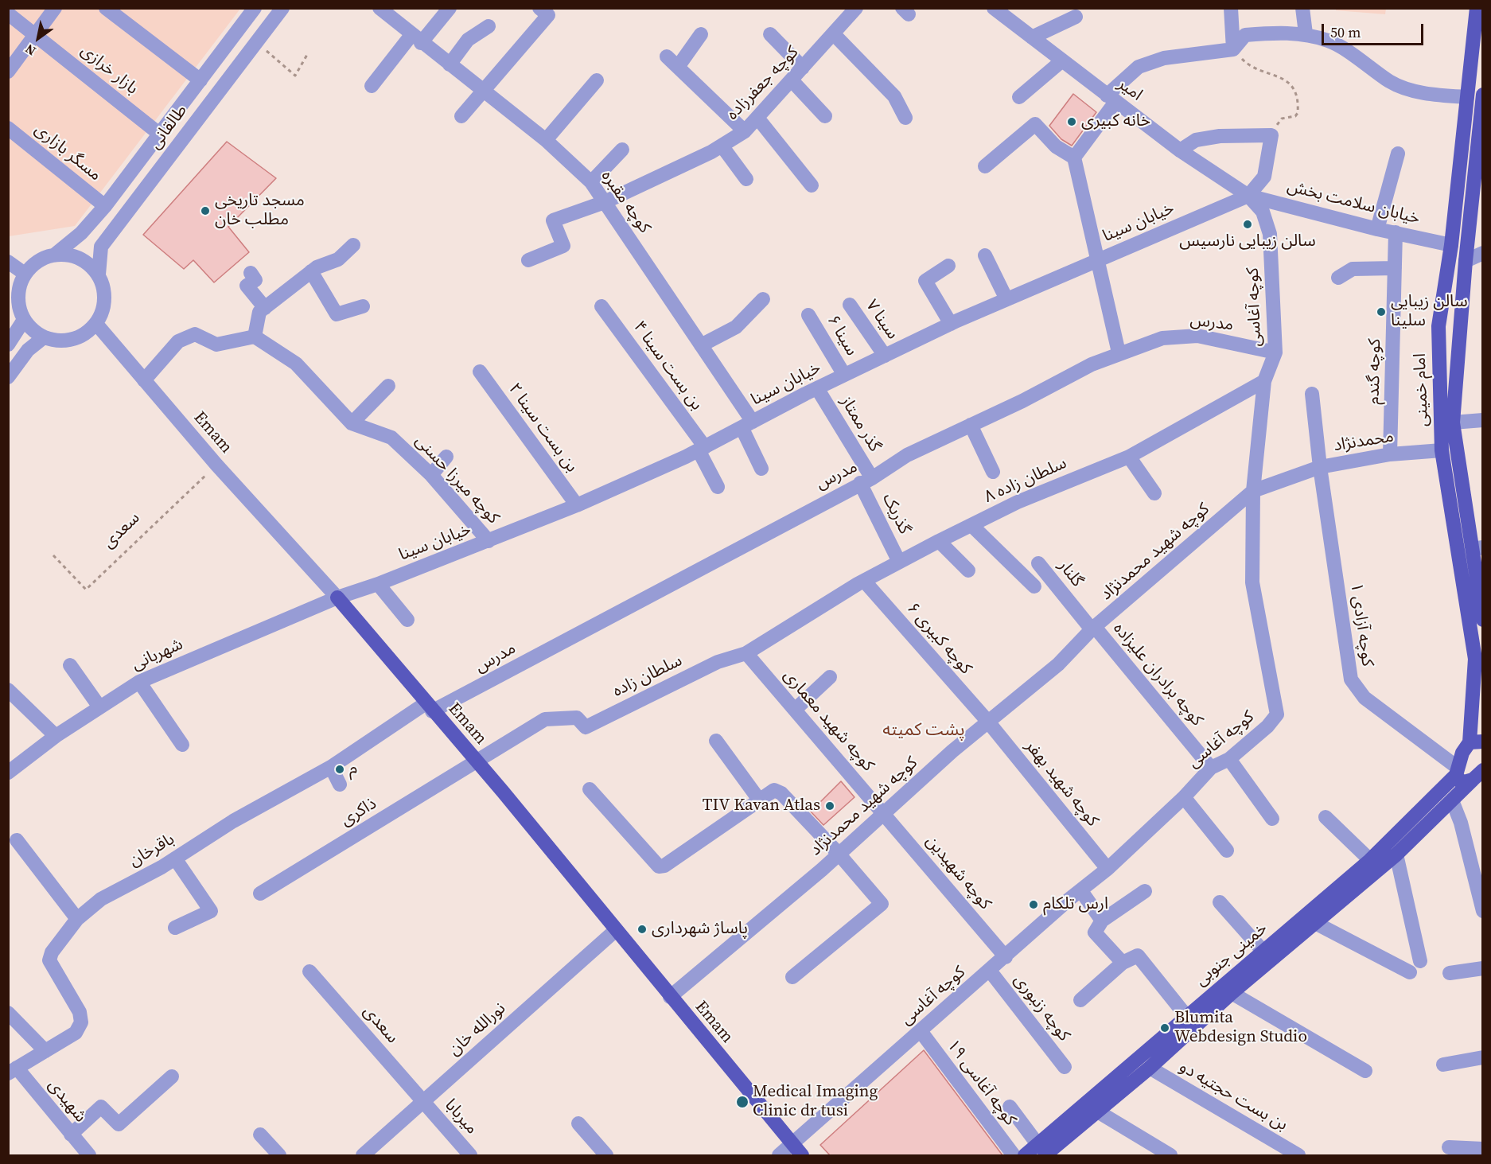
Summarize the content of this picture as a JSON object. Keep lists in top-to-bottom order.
{
  "streets": {
    "main road": ["امام خمینی", "Emam", "خمینی جنوبی"],
    "street": [
      "بازار خرازی",
      "کوچه جعفرزاده",
      "امیر",
      "طالقانی",
      "مسگر بازاری",
      "کوچه مقبره",
      "خیابان سلامت بخش",
      "خیابان سینا",
      "کوچه آغاسی",
      "سینا ۷",
      "مدرس",
      "سینا ۶",
      "بن بست سینا ۴",
      "کوچه گندم",
      "گذر ممتاز",
      "بن بست سینا ۲",
      "محمدنژاد",
      "کوچه میرزا حسنی",
      "سلطان زاده ۸",
      "گذریک",
      "سعدی",
      "کوچه شهید محمدنژاد",
      "گلنار",
      "کوچه آزادی ۱",
      "کوچه کبیری ۶",
      "شهربانی",
      "کوچه برادران علیزاده",
      "سلطان زاده",
      "کوچه شهید معماری",
      "کوچه شهید بهفر",
      "ذاکری",
      "باقرخان",
      "کوچه شهیدین",
      "کوچه زنبوری",
      "نورالله خان",
      "کوچه آغاسی ۱۹",
      "بن بست حجتیه دو",
      "شهیدی",
      "میربابا"
    ]
  },
  "crossings": [
    ["بازار خرازی", "طالقانی"],
    ["کوچه جعفرزاده", "کوچه مقبره"],
    ["امیر", "خیابان سلامت بخش"],
    ["امیر", "خیابان سینا"],
    ["امیر", "کوچه آغاسی"],
    ["طالقانی", "مسگر بازاری"],
    ["طالقانی", "Emam"],
    ["کوچه مقبره", "خیابان سینا"],
    ["خیابان سلامت بخش", "خیابان سینا"],
    ["خیابان سلامت بخش", "کوچه آغاسی"],
    ["خیابان سلامت بخش", "کوچه گندم"],
    ["خیابان سلامت بخش", "امام خمینی"],
    ["خیابان سینا", "کوچه آغاسی"],
    ["خیابان سینا", "سینا ۷"],
    ["خیابان سینا", "سینا ۶"],
    ["خیابان سینا", "بن بست سینا ۴"],
    ["خیابان سینا", "گذر ممتاز"],
    ["خیابان سینا", "بن بست سینا ۲"],
    ["خیابان سینا", "Emam"],
    ["خیابان سینا", "کوچه میرزا حسنی"],
    ["خیابان سینا", "شهربانی"],
    ["کوچه آغاسی", "مدرس"],
    ["کوچه آغاسی", "Emam"],
    ["کوچه آغاسی", "محمدنژاد"],
    ["کوچه آغاسی", "سلطان زاده ۸"],
    ["کوچه آغاسی", "کوچه شهید محمدنژاد"],
    ["کوچه آغاسی", "کوچه برادران علیزاده"],
    ["کوچه آغاسی", "کوچه شهید بهفر"],
    ["کوچه آغاسی", "کوچه شهیدین"],
    ["کوچه آغاسی", "کوچه زنبوری"],
    ["کوچه آغاسی", "کوچه آغاسی ۱۹"],
    ["مدرس", "گذر ممتاز"],
    ["مدرس", "Emam"],
    ["مدرس", "گذریک"],
    ["مدرس", "باقرخان"],
    ["کوچه گندم", "محمدنژاد"],
    ["امام خمینی", "محمدنژاد"],
    ["امام خمینی", "خمینی جنوبی"],
    ["گذر ممتاز", "گذریک"],
    ["Emam", "سعدی"],
    ["Emam", "کوچه شهید محمدنژاد"],
    ["Emam", "شهربانی"],
    ["Emam", "ذاکری"],
    ["Emam", "باقرخان"],
    ["Emam", "نورالله خان"],
    ["محمدنژاد", "کوچه شهید محمدنژاد"],
    ["محمدنژاد", "کوچه آزادی ۱"],
    ["سلطان زاده ۸", "گذریک"],
    ["سلطان زاده ۸", "کوچه کبیری ۶"],
    ["سلطان زاده ۸", "سلطان زاده"],
    ["سعدی", "نورالله خان"],
    ["سعدی", "میربابا"],
    ["کوچه شهید محمدنژاد", "گلنار"],
    ["کوچه شهید محمدنژاد", "کوچه کبیری ۶"],
    ["کوچه شهید محمدنژاد", "کوچه برادران علیزاده"],
    ["کوچه شهید محمدنژاد", "کوچه شهید معماری"],
    ["کوچه شهید محمدنژاد", "کوچه شهید بهفر"],
    ["کوچه شهید محمدنژاد", "کوچه شهیدین"],
    ["گلنار", "کوچه برادران علیزاده"],
    ["کوچه آزادی ۱", "خمینی جنوبی"],
    ["کوچه کبیری ۶", "کوچه شهید بهفر"],
    ["سلطان زاده", "کوچه شهید معماری"],
    ["سلطان زاده", "ذاکری"],
    ["کوچه شهید معماری", "کوچه شهیدین"],
    ["باقرخان", "شهیدی"],
    ["خمینی جنوبی", "بن بست حجتیه دو"],
    ["نورالله خان", "میربابا"]
  ],
  "districts": ["پشت کمیته"],
  "places": [
    "خانه کبیری",
    "مسجد تاریخی مطلب خان",
    "سالن زیبایی نارسیس",
    "سالن زیبایی سلینا",
    "م",
    "TIV Kavan Atlas",
    "ارس تلکام",
    "پاساژ شهرداری",
    "Blumita Webdesign Studio",
    "Medical Imaging Clinic dr tusi"
  ],
  "scale_bar": "50 m",
  "north": "bottom left"
}
